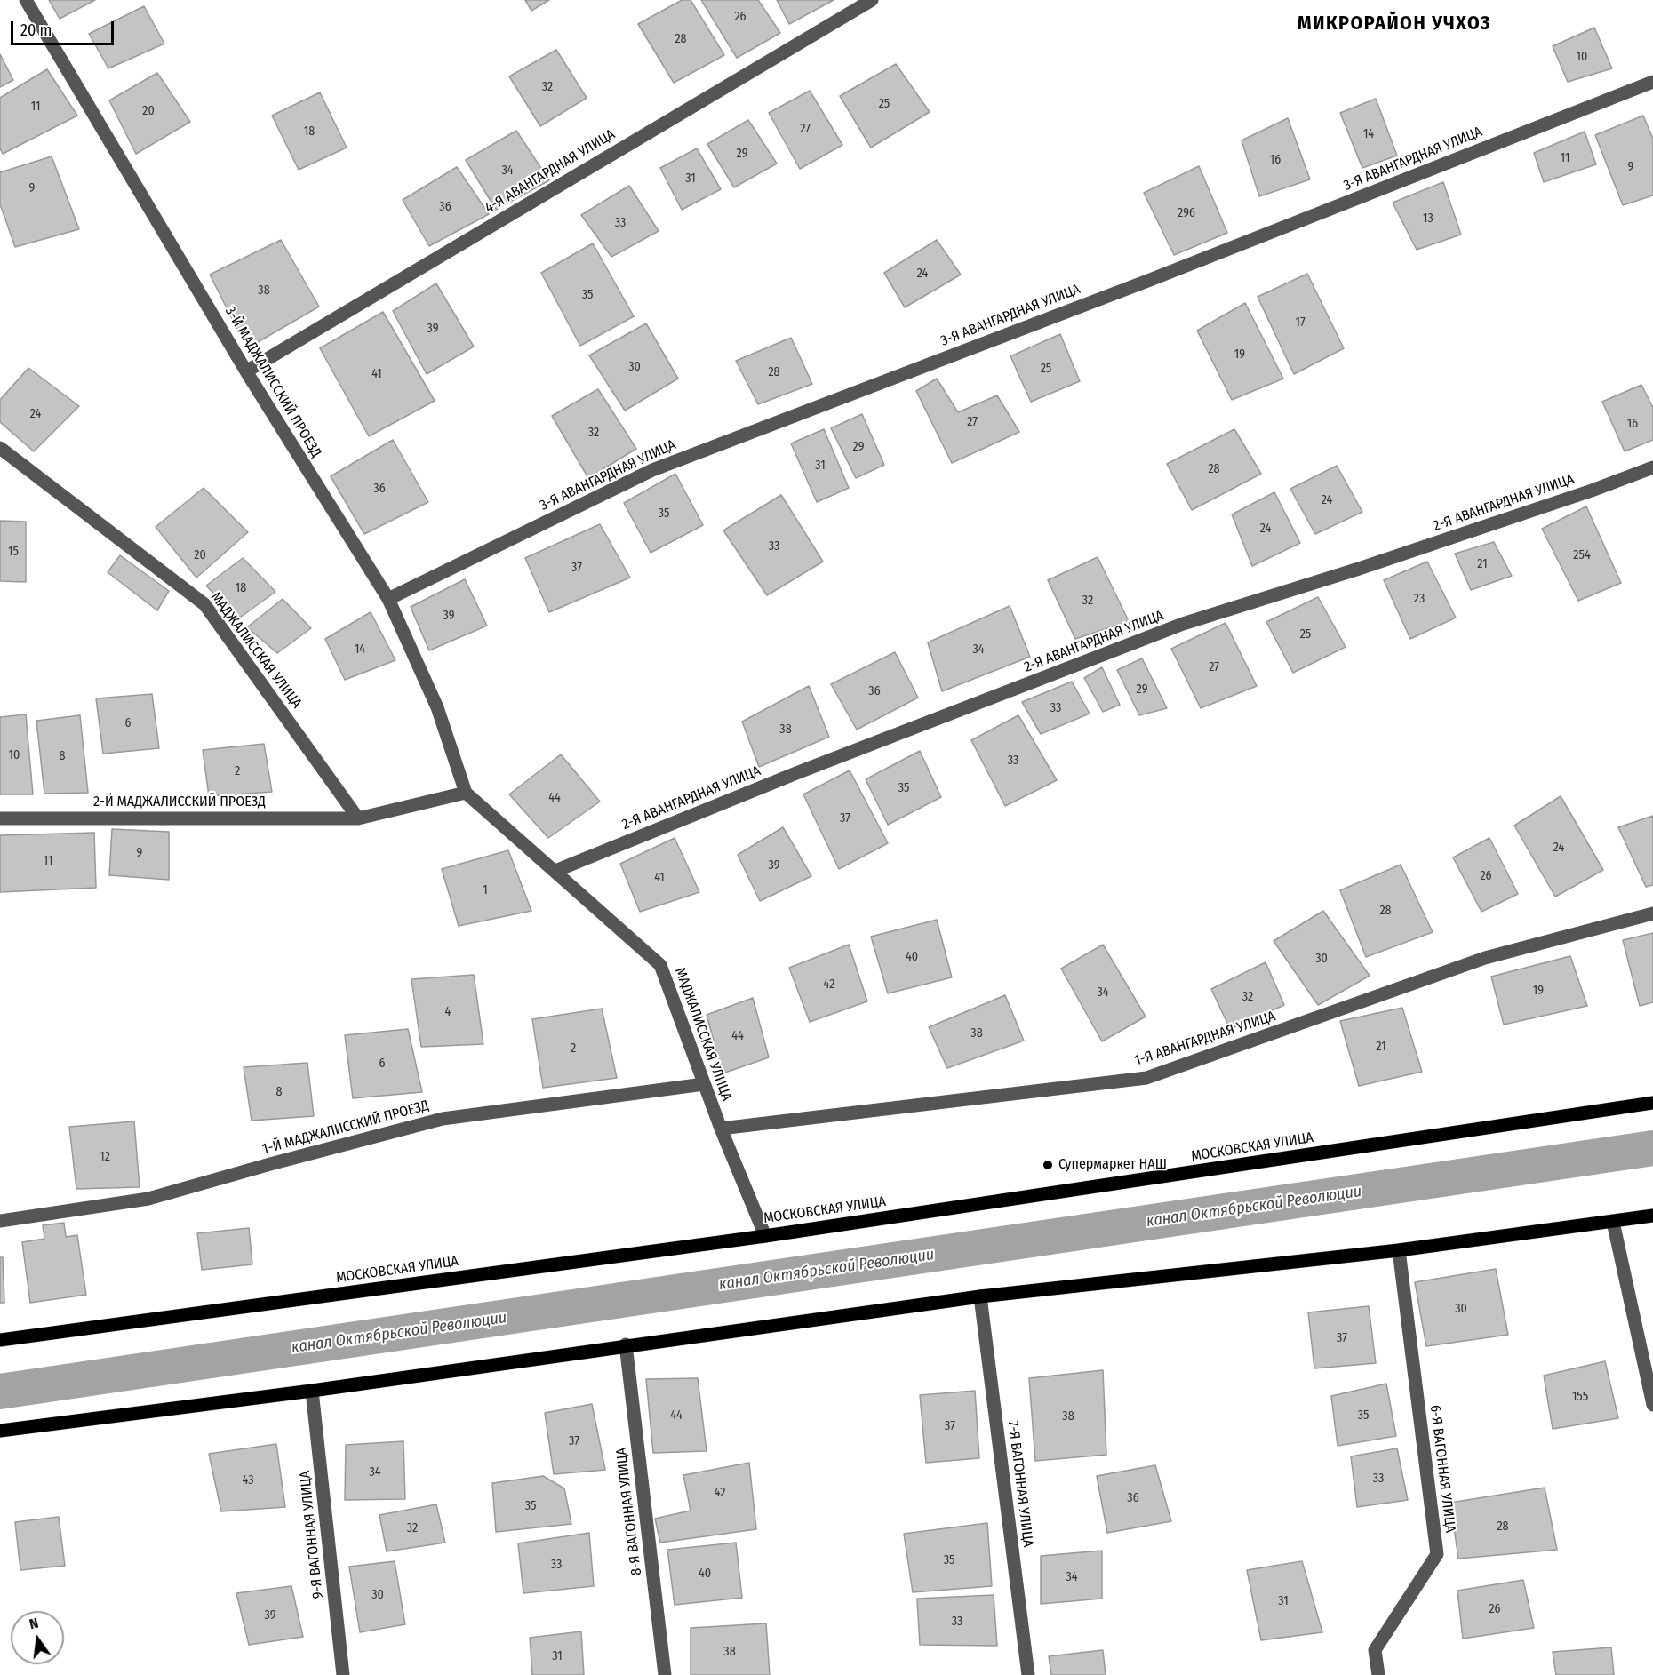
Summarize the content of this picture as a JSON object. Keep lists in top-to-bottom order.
{
  "streets": {
    "main road": ["МОСКОВСКАЯ УЛИЦА"],
    "street": [
      "3-Я АВАНГАРДНАЯ УЛИЦА",
      "4-Я АВАНГАРДНАЯ УЛИЦА",
      "3-Й МАДЖАЛИССКИЙ ПРОЕЗД",
      "2-Я АВАНГАРДНАЯ УЛИЦА",
      "МАДЖАЛИССКАЯ УЛИЦА",
      "2-Й МАДЖАЛИССКИЙ ПРОЕЗД",
      "1-Я АВАНГАРДНАЯ УЛИЦА",
      "1-Й МАДЖАЛИССКИЙ ПРОЕЗД",
      "6-Я ВАГОННАЯ УЛИЦА",
      "7-Я ВАГОННАЯ УЛИЦА",
      "8-Я ВАГОННАЯ УЛИЦА",
      "9-Я ВАГОННАЯ УЛИЦА"
    ]
  },
  "crossings": [
    ["3-Я АВАНГАРДНАЯ УЛИЦА", "3-Й МАДЖАЛИССКИЙ ПРОЕЗД"],
    ["4-Я АВАНГАРДНАЯ УЛИЦА", "3-Й МАДЖАЛИССКИЙ ПРОЕЗД"],
    ["3-Й МАДЖАЛИССКИЙ ПРОЕЗД", "МАДЖАЛИССКАЯ УЛИЦА"],
    ["3-Й МАДЖАЛИССКИЙ ПРОЕЗД", "2-Й МАДЖАЛИССКИЙ ПРОЕЗД"],
    ["2-Я АВАНГАРДНАЯ УЛИЦА", "МАДЖАЛИССКАЯ УЛИЦА"],
    ["МАДЖАЛИССКАЯ УЛИЦА", "2-Й МАДЖАЛИССКИЙ ПРОЕЗД"],
    ["МАДЖАЛИССКАЯ УЛИЦА", "1-Я АВАНГАРДНАЯ УЛИЦА"],
    ["МАДЖАЛИССКАЯ УЛИЦА", "1-Й МАДЖАЛИССКИЙ ПРОЕЗД"],
    ["МАДЖАЛИССКАЯ УЛИЦА", "МОСКОВСКАЯ УЛИЦА"]
  ],
  "districts": ["МИКРОРАЙОН УЧХОЗ"],
  "water": ["канал Октябрьской Революции"],
  "places": ["Супермаркет НАШ"],
  "house_numbers": [
    "26",
    "28",
    "10",
    "32",
    "25",
    "11",
    "20",
    "27",
    "18",
    "14",
    "29",
    "11",
    "16",
    "9",
    "34",
    "31",
    "9",
    "36",
    "296",
    "13",
    "33",
    "24",
    "38",
    "35",
    "17",
    "39",
    "19",
    "30",
    "25",
    "28",
    "41",
    "24",
    "27",
    "16",
    "32",
    "29",
    "31",
    "28",
    "36",
    "24",
    "35",
    "24",
    "33",
    "15",
    "20",
    "254",
    "21",
    "37",
    "18",
    "23",
    "32",
    "39",
    "25",
    "14",
    "34",
    "27",
    "29",
    "36",
    "33",
    "6",
    "38",
    "10",
    "8",
    "33",
    "2",
    "35",
    "44",
    "37",
    "24",
    "9",
    "11",
    "39",
    "26",
    "41",
    "1",
    "28",
    "40",
    "30",
    "42",
    "19",
    "34",
    "32",
    "4",
    "38",
    "44",
    "21",
    "2",
    "6",
    "8",
    "12",
    "30",
    "37",
    "155",
    "44",
    "35",
    "38",
    "37",
    "37",
    "34",
    "33",
    "43",
    "42",
    "36",
    "35",
    "28",
    "32",
    "35",
    "33",
    "40",
    "34",
    "30",
    "31",
    "26",
    "39",
    "33",
    "38",
    "31"
  ],
  "scale_bar": "20 m",
  "north": "top"
}
